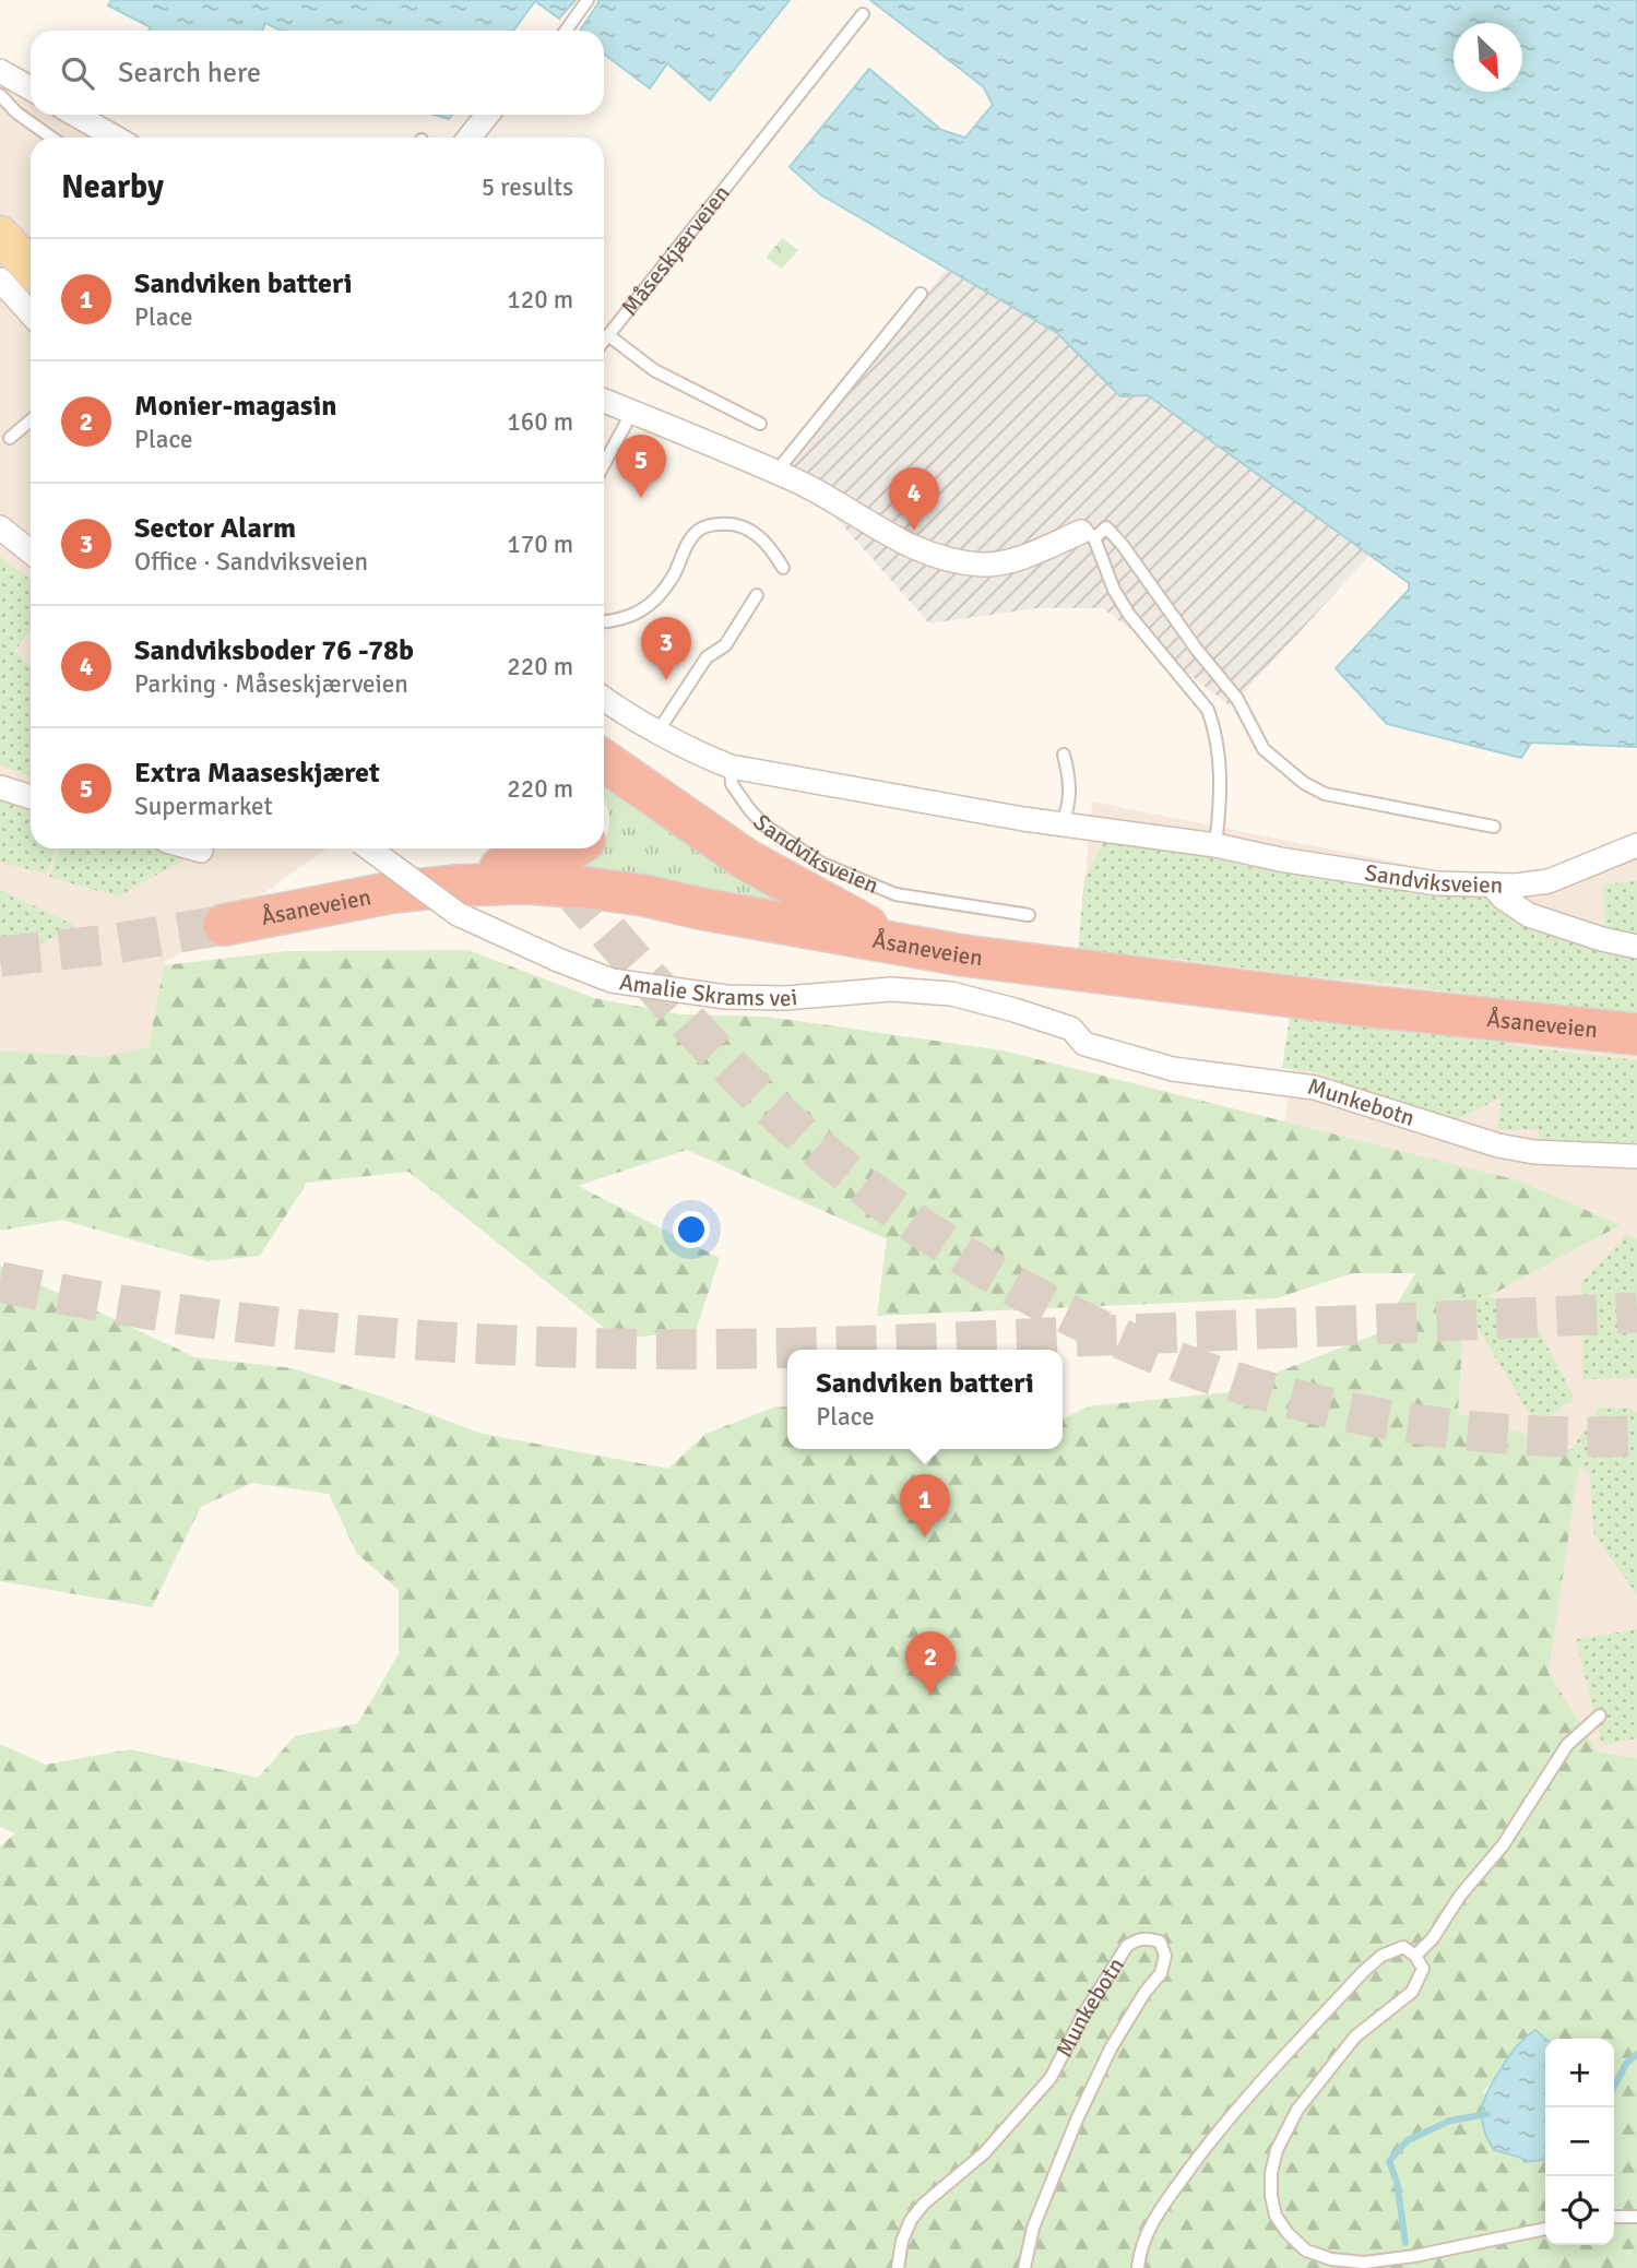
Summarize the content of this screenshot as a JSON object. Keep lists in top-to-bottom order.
{
  "streets": {
    "highway": ["Åsaneveien"],
    "street": ["Sandviksveien", "Amalie Skrams vei", "Munkebotn"],
    "lane": ["Måseskjærveien"]
  },
  "crossings": [
    ["Amalie Skrams vei", "Munkebotn"]
  ],
  "north": "bottom right",
  "page": {
    "search": "Search here",
    "heading": ["Nearby", "5 results"],
    "list": [
      {
        "mark": "1",
        "name": "Sandviken batteri",
        "note": "Place",
        "value": "120 m"
      },
      {
        "mark": "2",
        "name": "Monier-magasin",
        "note": "Place",
        "value": "160 m"
      },
      {
        "mark": "3",
        "name": "Sector Alarm",
        "note": "Office · Sandviksveien",
        "value": "170 m"
      },
      {
        "mark": "4",
        "name": "Sandviksboder 76 -78b",
        "note": "Parking · Måseskjærveien",
        "value": "220 m"
      },
      {
        "mark": "5",
        "name": "Extra Maaseskjæret",
        "note": "Supermarket",
        "value": "220 m"
      }
    ],
    "pins": [
      "5",
      "4",
      "3",
      "1",
      "2"
    ],
    "popup": ["Sandviken batteri", "Place"],
    "map_buttons": ["+", "−"]
  }
}
